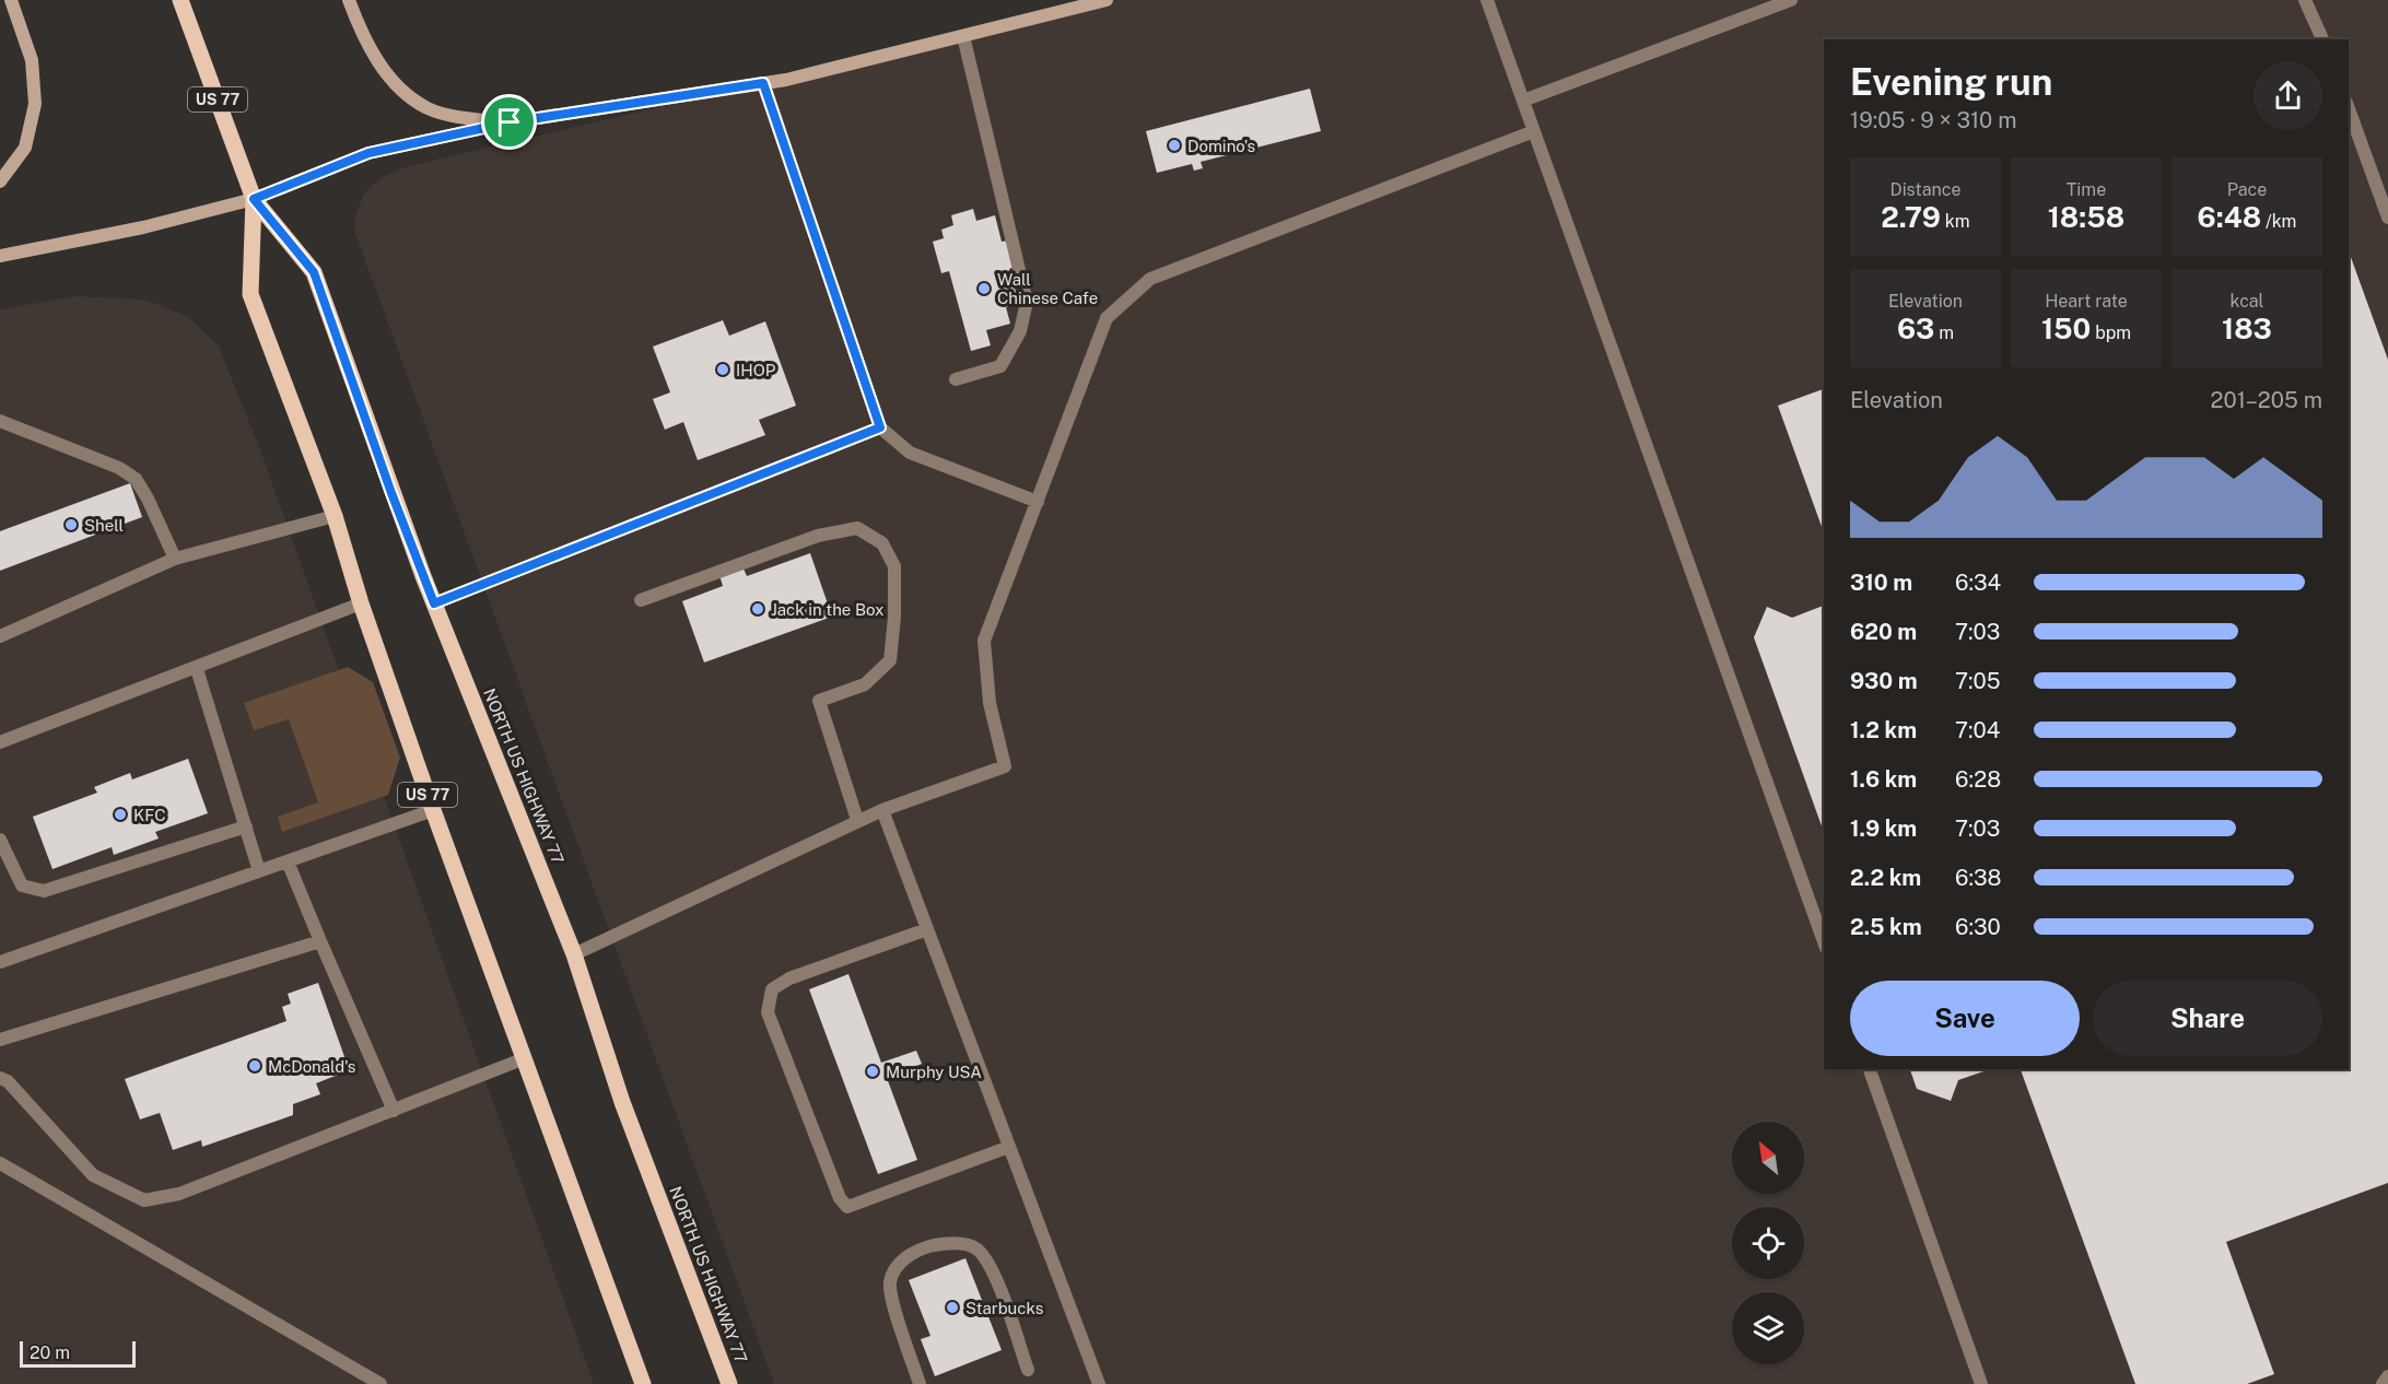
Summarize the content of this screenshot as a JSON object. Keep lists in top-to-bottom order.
{
  "streets": {
    "main road": ["US 77", "NORTH US HIGHWAY 77"]
  },
  "places": [
    "Domino's",
    "Wall Chinese Cafe",
    "IHOP",
    "Shell",
    "Jack in the Box",
    "KFC",
    "McDonald's",
    "Murphy USA",
    "Starbucks"
  ],
  "scale_bar": "20 m",
  "north": "top left",
  "page": {
    "heading": ["Evening run", "19:05 · 9 × 310 m"],
    "stats": [
      ["Distance", "2.79 km"],
      ["Time", "18:58"],
      ["Pace", "6:48 /km"],
      ["Elevation", "63 m"],
      ["Heart rate", "150 bpm"],
      ["kcal", "183"]
    ],
    "chart": ["Elevation", "201–205 m"],
    "list": [
      {
        "name": "310 m",
        "note": "6:34"
      },
      {
        "name": "620 m",
        "note": "7:03"
      },
      {
        "name": "930 m",
        "note": "7:05"
      },
      {
        "name": "1.2 km",
        "note": "7:04"
      },
      {
        "name": "1.6 km",
        "note": "6:28"
      },
      {
        "name": "1.9 km",
        "note": "7:03"
      },
      {
        "name": "2.2 km",
        "note": "6:38"
      },
      {
        "name": "2.5 km",
        "note": "6:30"
      }
    ],
    "buttons": ["Save", "Share"],
    "scale": "20 m"
  }
}
